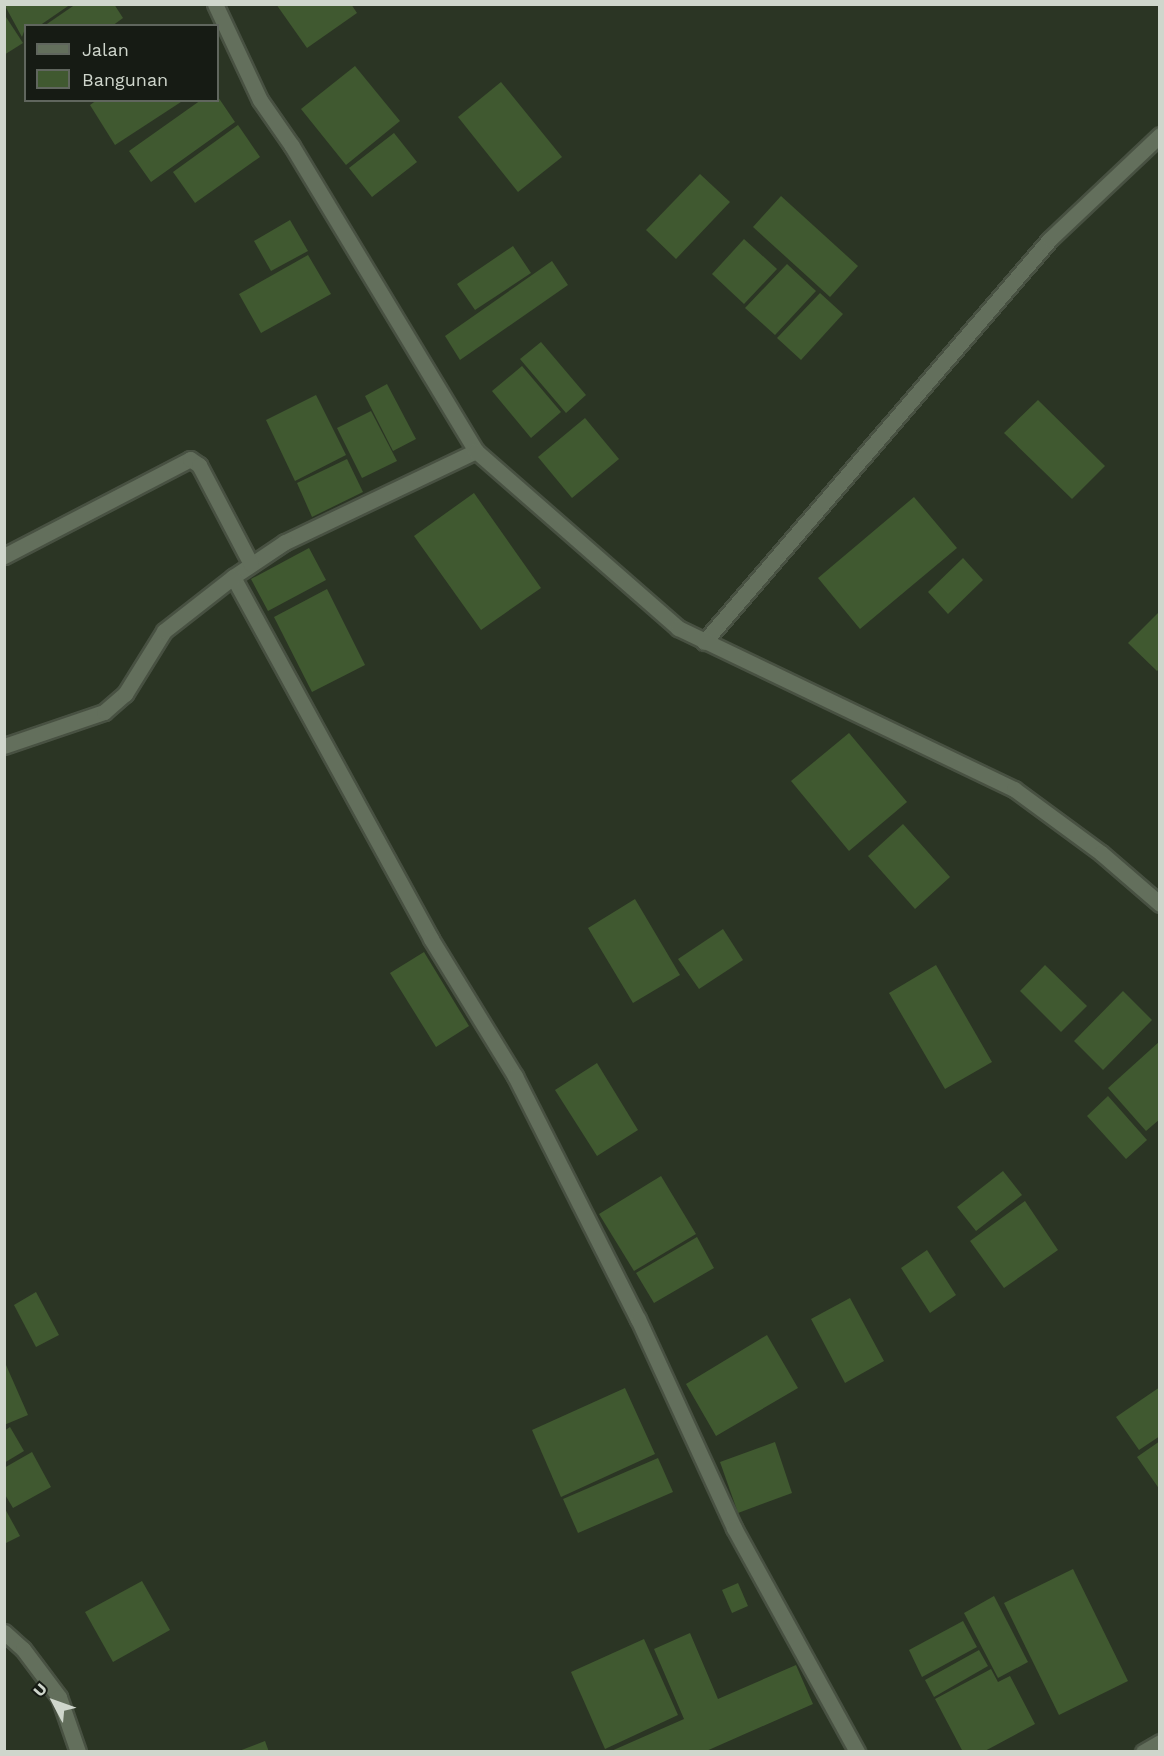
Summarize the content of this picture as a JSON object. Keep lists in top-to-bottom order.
{
  "legend": ["Jalan", "Bangunan"],
  "north": "top left"
}
